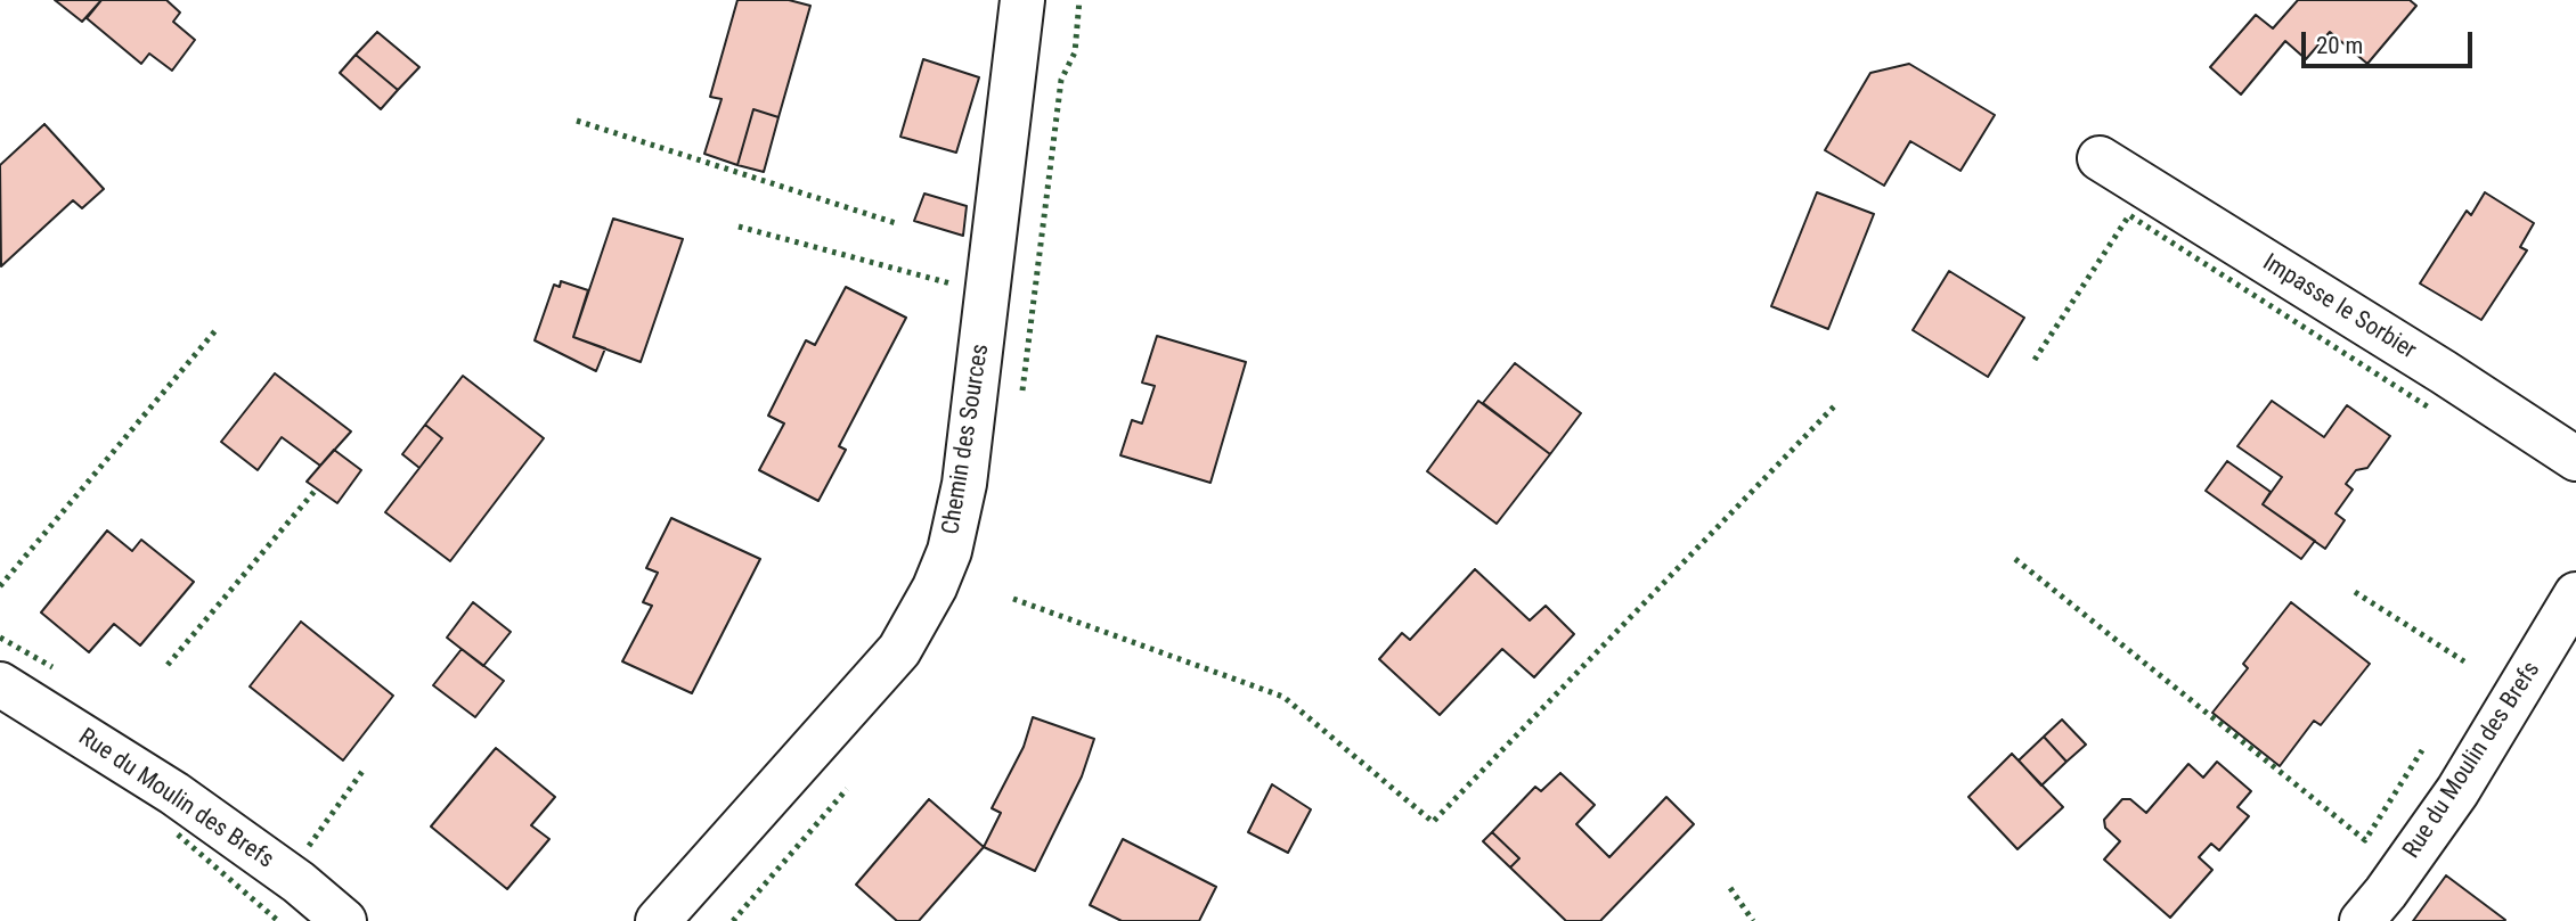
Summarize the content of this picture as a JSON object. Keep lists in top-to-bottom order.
{
  "streets": {
    "street": ["Impasse le Sorbier", "Chemin des Sources", "Rue du Moulin des Brefs"]
  },
  "scale_bar": "20 m"
}
